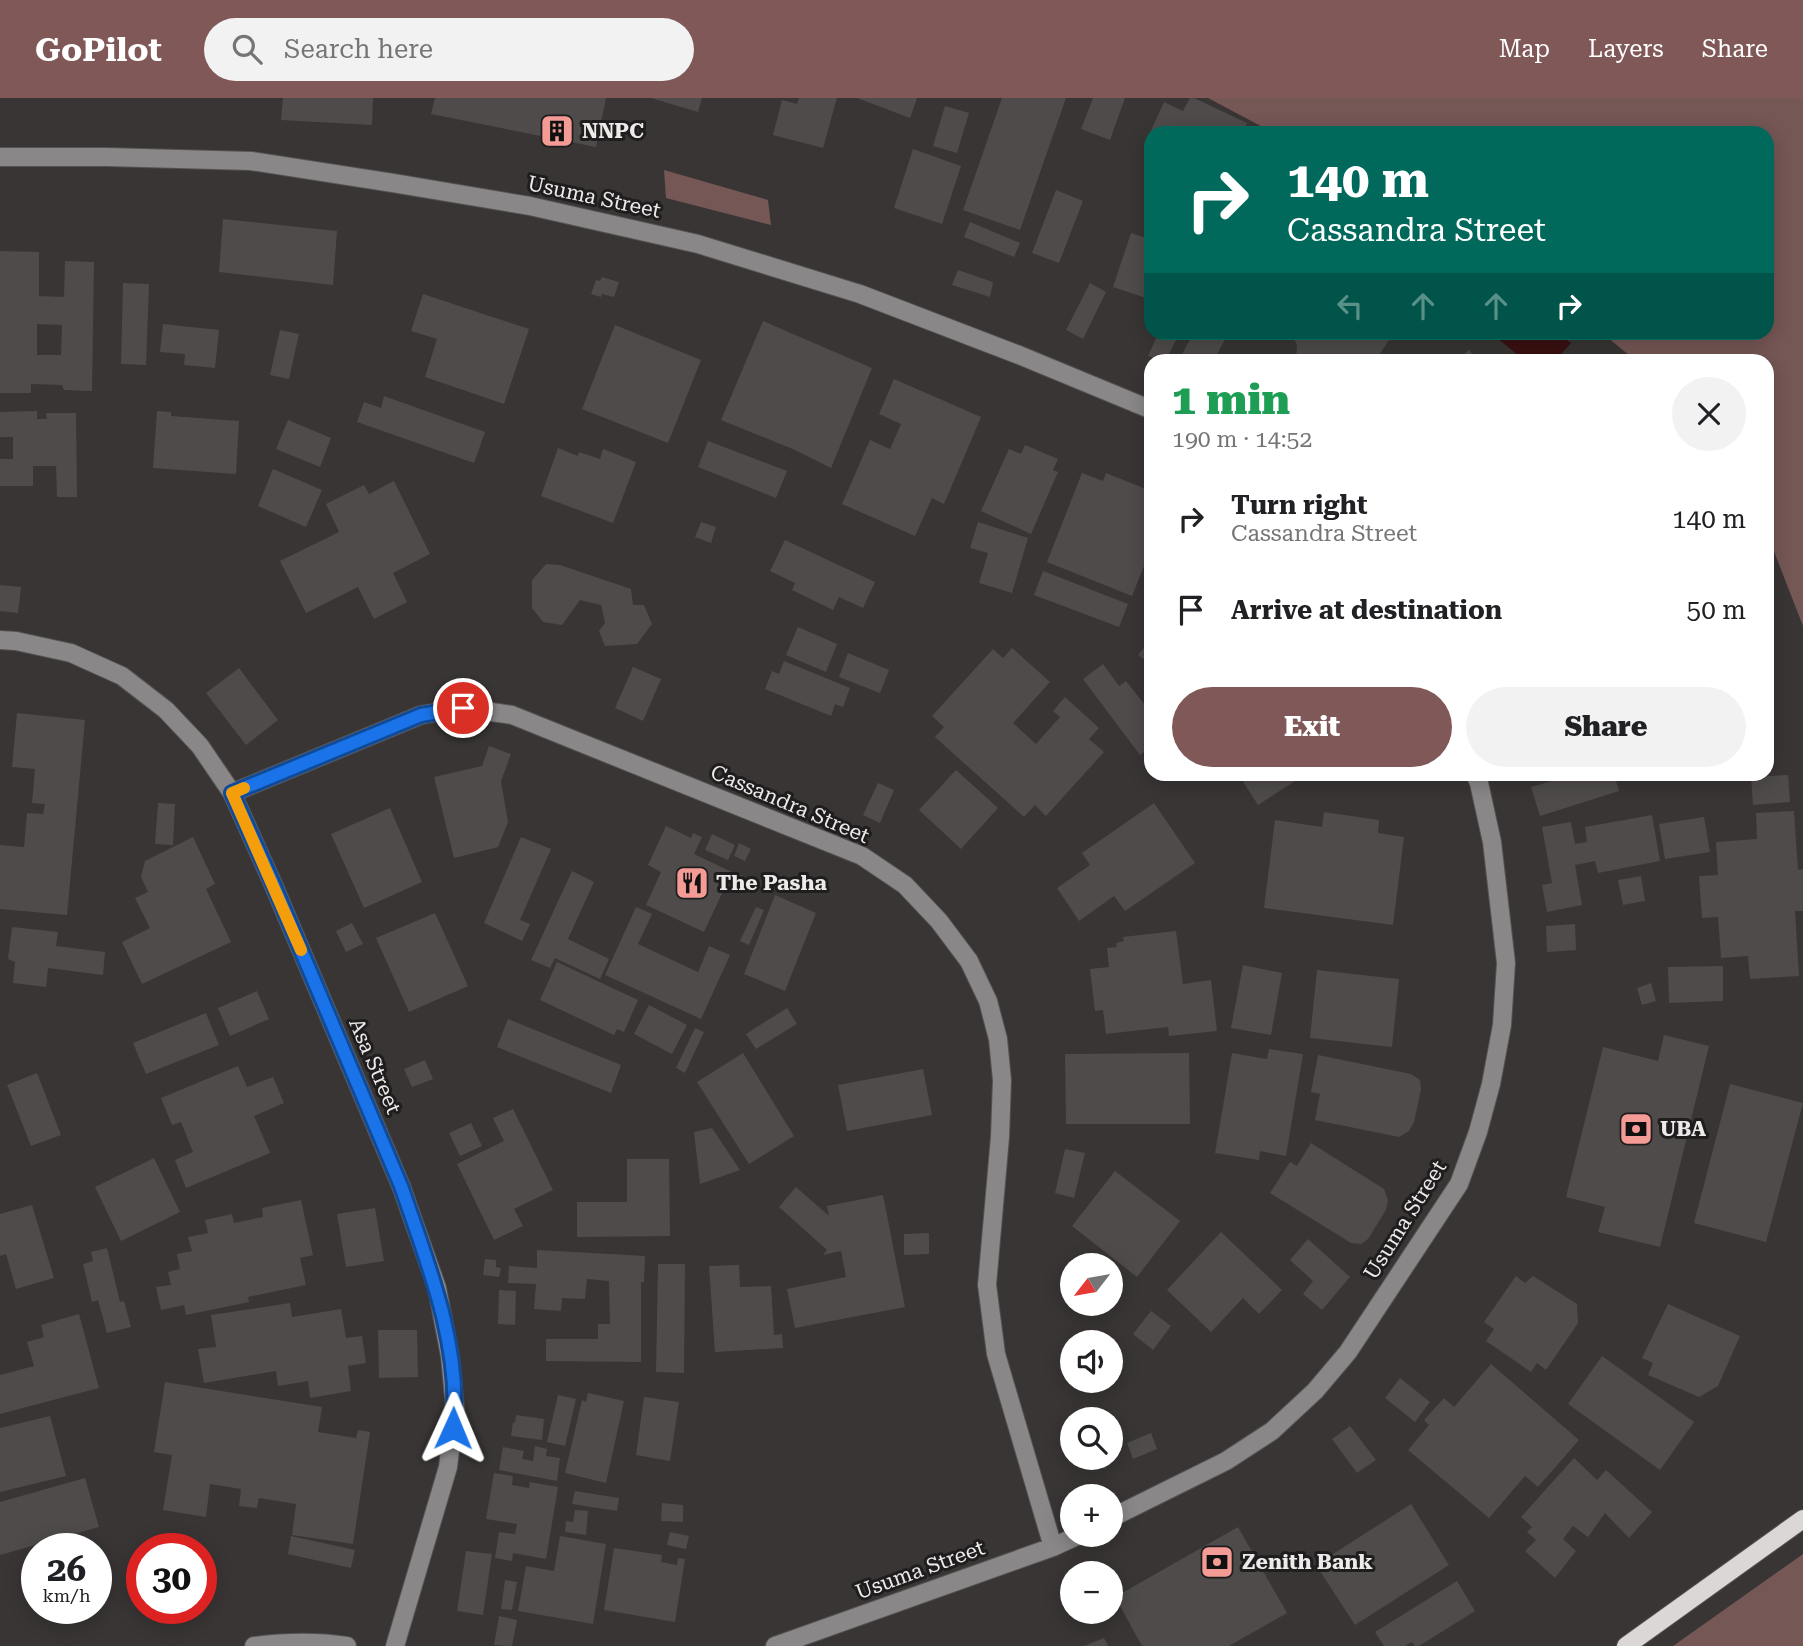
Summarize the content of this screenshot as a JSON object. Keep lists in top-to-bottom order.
{
  "streets": {
    "street": ["Usuma Street", "Cassandra Street", "Asa Street"]
  },
  "crossings": [
    ["Usuma Street", "Cassandra Street"],
    ["Cassandra Street", "Asa Street"]
  ],
  "places": {
    "building": ["NNPC"],
    "restaurant": ["The Pasha"],
    "bank": ["UBA", "Zenith Bank"]
  },
  "north": "bottom left",
  "page": {
    "header": "GoPilot",
    "search": "Search here",
    "nav": ["Map", "Layers", "Share"],
    "turn": ["140 m", "Cassandra Street"],
    "heading": ["1 min", "190 m · 14:52"],
    "list": [
      {
        "name": "Turn right",
        "note": "Cassandra Street",
        "value": "140 m"
      },
      {
        "name": "Arrive at destination",
        "value": "50 m"
      }
    ],
    "buttons": ["Exit", "Share"],
    "map_buttons": ["+", "−"],
    "speed": "26 km/h",
    "limit": "30"
  }
}
